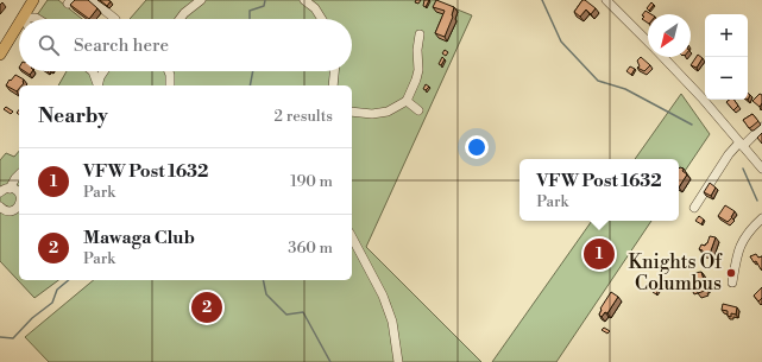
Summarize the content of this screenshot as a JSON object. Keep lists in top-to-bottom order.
{
  "places": ["Knights Of Columbus"],
  "north": "bottom left",
  "page": {
    "map_buttons": ["+", "−"],
    "search": "Search here",
    "heading": ["Nearby", "2 results"],
    "list": [
      {
        "mark": "1",
        "name": "VFW Post 1632",
        "note": "Park",
        "value": "190 m"
      },
      {
        "mark": "2",
        "name": "Mawaga Club",
        "note": "Park",
        "value": "360 m"
      }
    ],
    "popup": ["VFW Post 1632", "Park"],
    "pins": ["1", "2"]
  }
}
